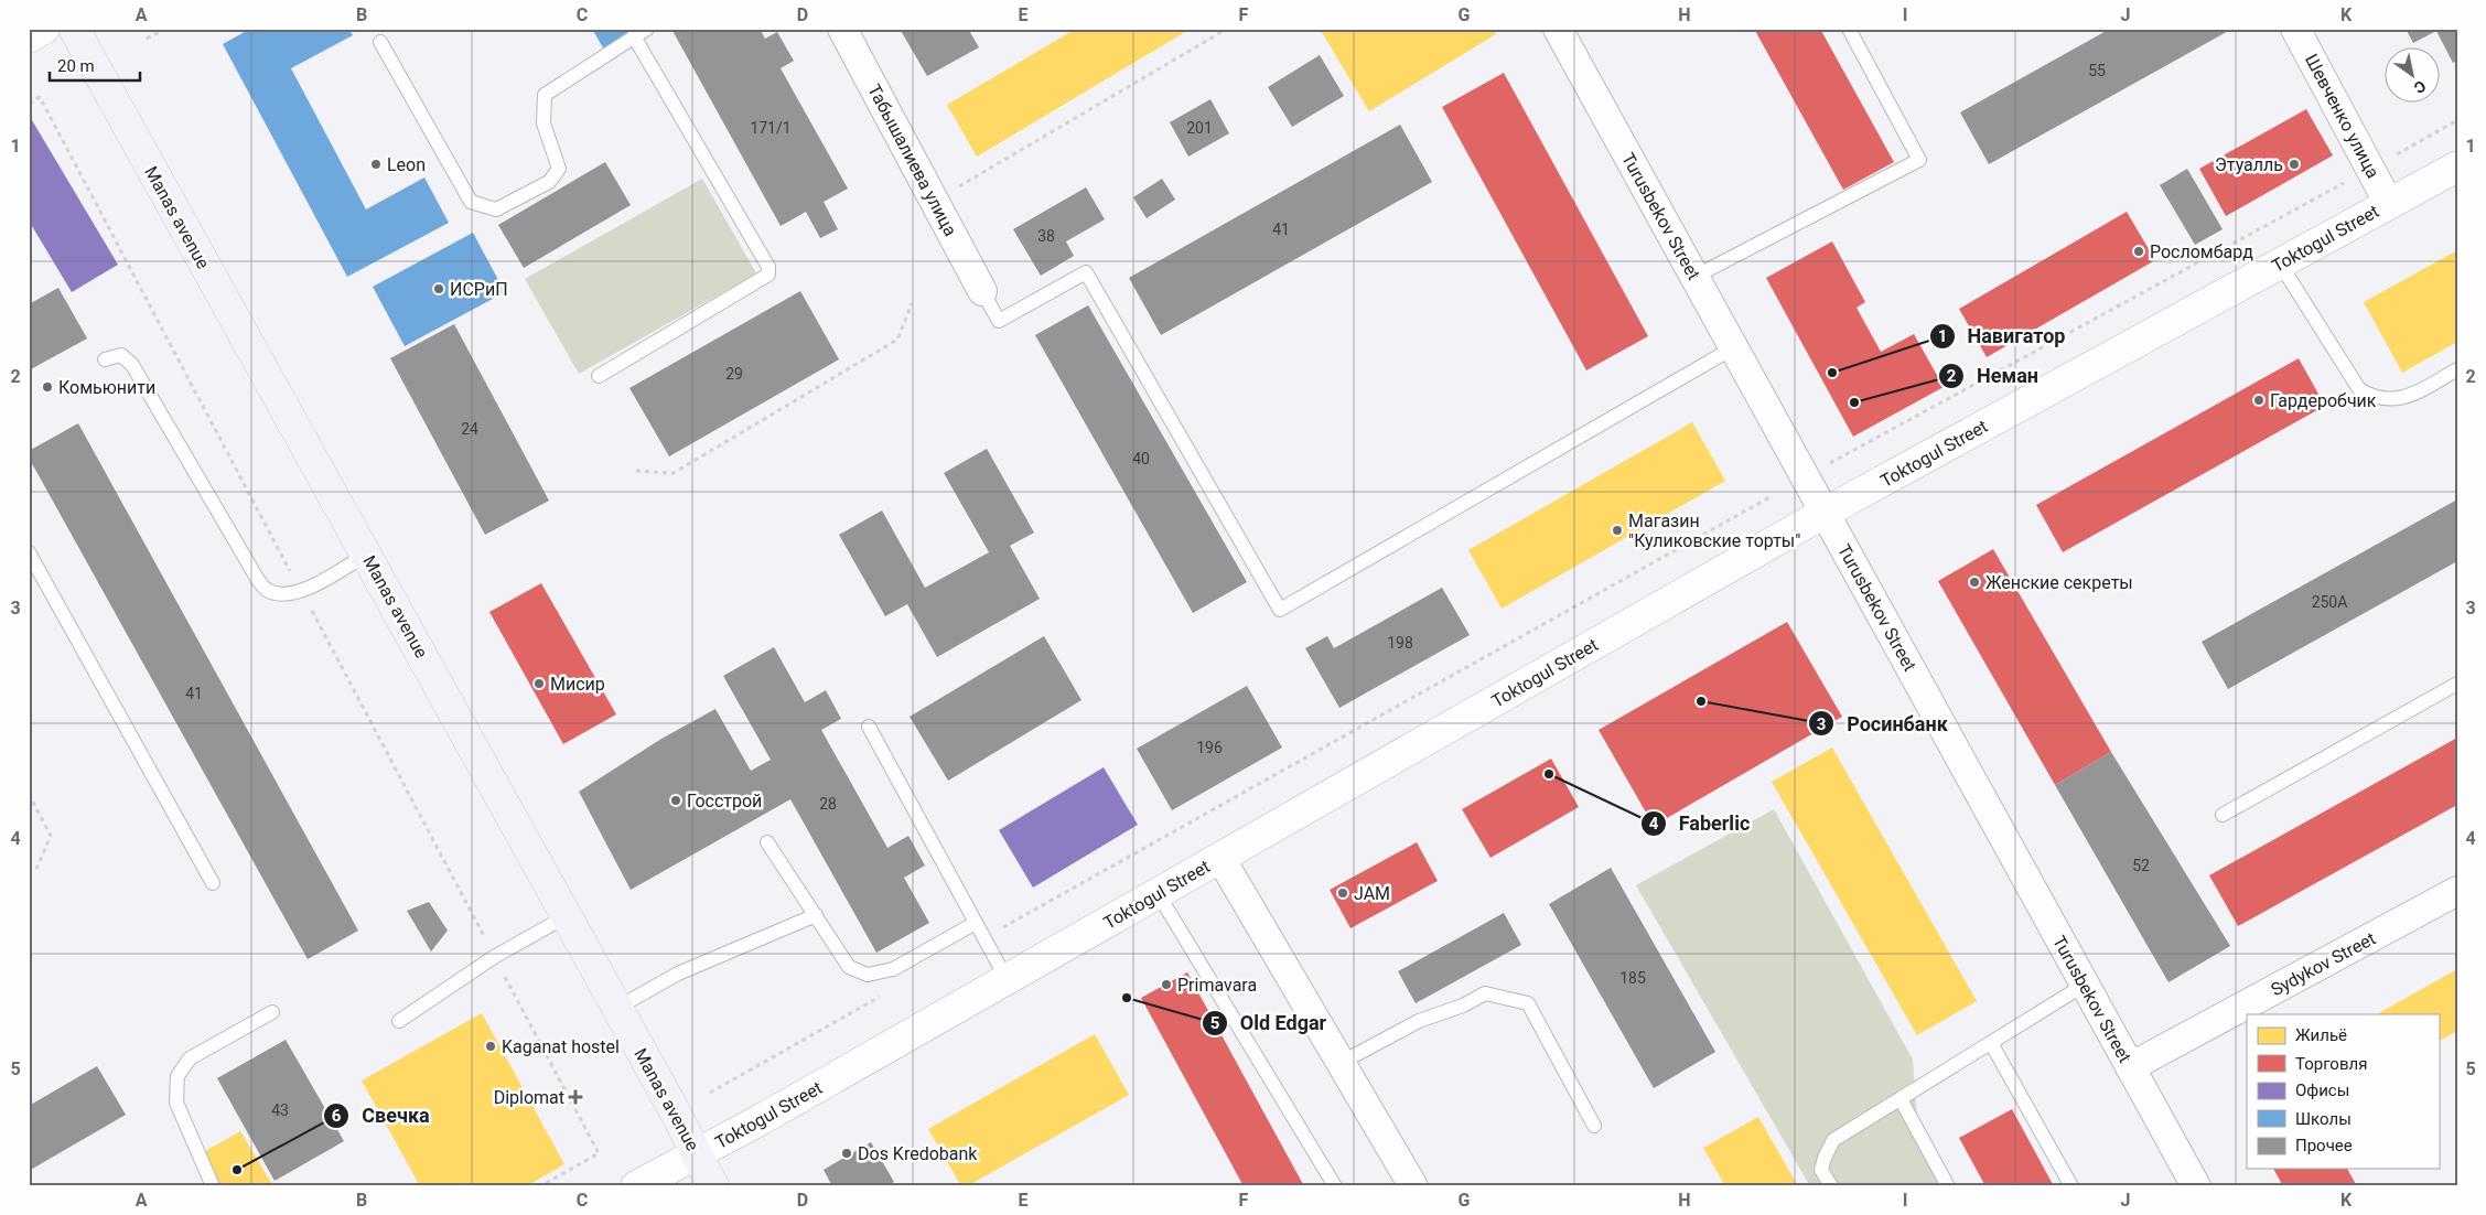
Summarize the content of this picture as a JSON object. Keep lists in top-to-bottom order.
{
  "streets": {
    "main road": ["Manas avenue", "Toktogul Street"],
    "street": [
      "Шевченко улица",
      "Табышалиева улица",
      "Turusbekov Street",
      "Sydykov Street"
    ]
  },
  "crossings": [
    ["Шевченко улица", "Toktogul Street"],
    ["Turusbekov Street", "Toktogul Street"],
    ["Turusbekov Street", "Sydykov Street"],
    ["Manas avenue", "Toktogul Street"]
  ],
  "places": {
    "other": [
      "Leon",
      "Этуалль",
      "Росломбард",
      "ИСРиП",
      "Навигатор",
      "Комьюнити",
      "Гардеробчик",
      "Неман",
      "Магазин \"Куликовские торты\"",
      "Женские секреты",
      "Мисир",
      "Росинбанк",
      "Faberlic",
      "Госстрой",
      "JAM",
      "Primavara",
      "Old Edgar",
      "Kaganat hostel",
      "Dos Kredobank",
      "Свечка"
    ],
    "health": ["Diplomat"]
  },
  "house_numbers": [
    "55",
    "171/1",
    "201",
    "41",
    "38",
    "29",
    "24",
    "40",
    "250А",
    "198",
    "41",
    "196",
    "28",
    "52",
    "185",
    "43"
  ],
  "legend": [
    "Жильё",
    "Торговля",
    "Офисы",
    "Школы",
    "Прочее"
  ],
  "scale_bar": "20 m",
  "north": "bottom right",
  "grid": {
    "columns": [
      "A",
      "B",
      "C",
      "D",
      "E",
      "F",
      "G",
      "H",
      "I",
      "J",
      "K"
    ],
    "rows": [
      "1",
      "2",
      "3",
      "4",
      "5"
    ]
  }
}
